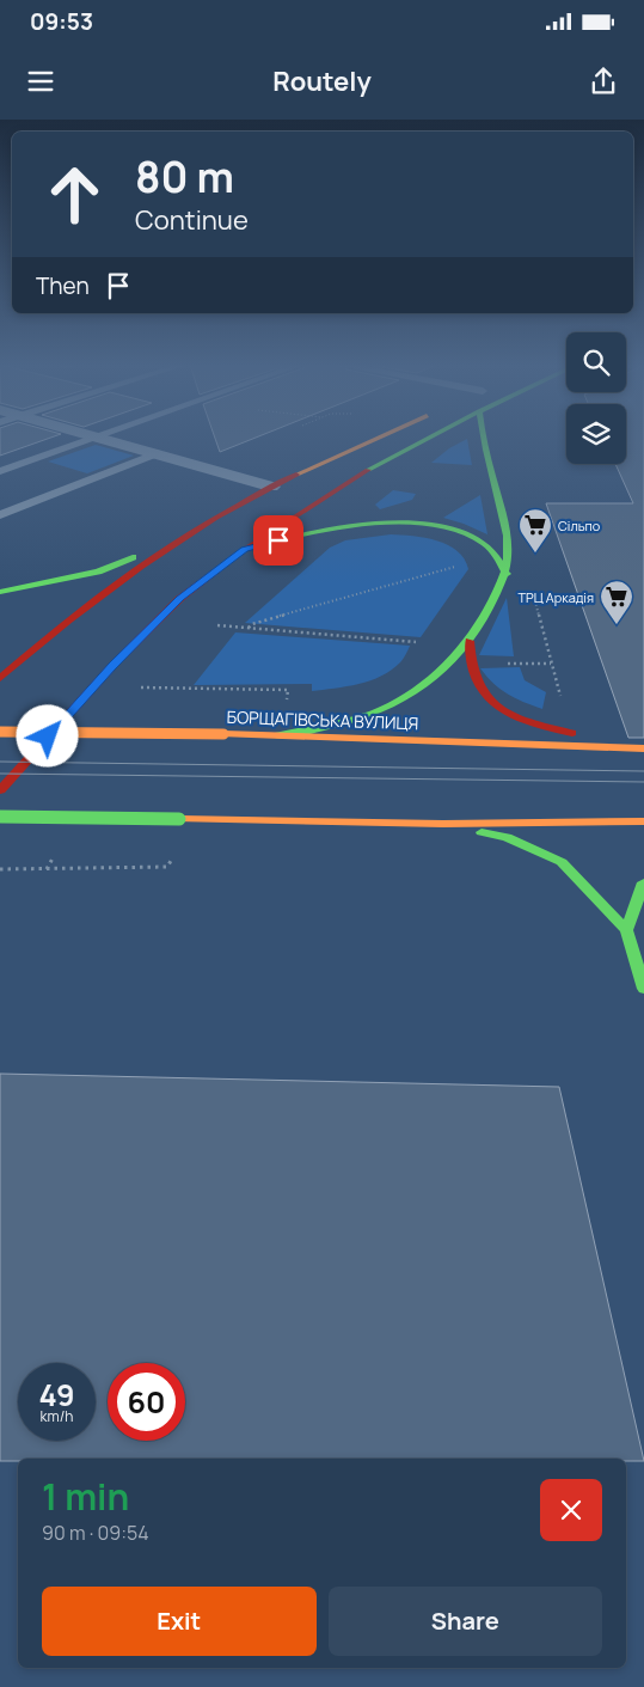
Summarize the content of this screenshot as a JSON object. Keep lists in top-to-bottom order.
{
  "streets": {
    "main road": ["БОРЩАГІВСЬКА ВУЛИЦЯ"]
  },
  "places": {
    "supermarket": ["Сільпо", "ТРЦ Аркадія"]
  },
  "page": {
    "status": "09:53",
    "header": "Routely",
    "turn": ["80 m", "Continue"],
    "then": "Then",
    "speed": "49 km/h",
    "limit": "60",
    "heading": ["1 min", "90 m · 09:54"],
    "buttons": ["Exit", "Share"]
  }
}
